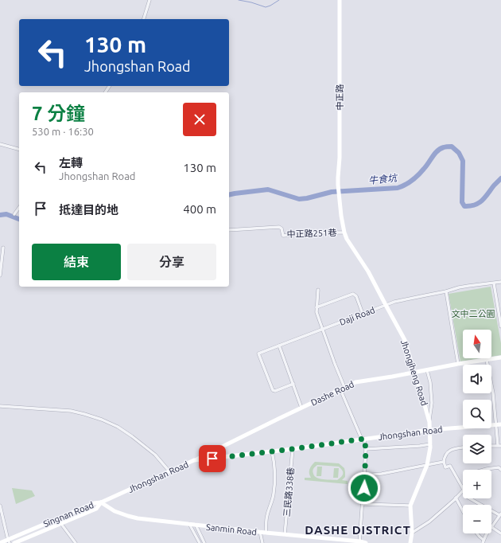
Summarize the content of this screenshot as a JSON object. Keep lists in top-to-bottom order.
{
  "streets": {
    "street": [
      "中正路",
      "中正路251巷",
      "Daji Road",
      "Jhongjheng Road",
      "Dashe Road",
      "Jhongshan Road",
      "三民路338巷",
      "Singnan Road",
      "Sanmin Road"
    ]
  },
  "crossings": [
    ["中正路", "Jhongjheng Road"],
    ["中正路251巷", "Jhongjheng Road"],
    ["Daji Road", "Jhongjheng Road"],
    ["Jhongjheng Road", "Dashe Road"],
    ["Jhongjheng Road", "Jhongshan Road"],
    ["Dashe Road", "Jhongshan Road"],
    ["Jhongshan Road", "三民路338巷"],
    ["Jhongshan Road", "Singnan Road"],
    ["Jhongshan Road", "Sanmin Road"],
    ["三民路338巷", "Sanmin Road"],
    ["Singnan Road", "Sanmin Road"]
  ],
  "districts": ["DASHE DISTRICT"],
  "water": ["牛食坑"],
  "parks": ["文中二公園"],
  "north": "top",
  "page": {
    "turn": ["130 m", "Jhongshan Road"],
    "heading": ["7 分鐘", "530 m · 16:30"],
    "list": [
      {
        "name": "左轉",
        "note": "Jhongshan Road",
        "value": "130 m"
      },
      {
        "name": "抵達目的地",
        "value": "400 m"
      }
    ],
    "buttons": ["結束", "分享"],
    "map_buttons": ["+", "−"]
  }
}
